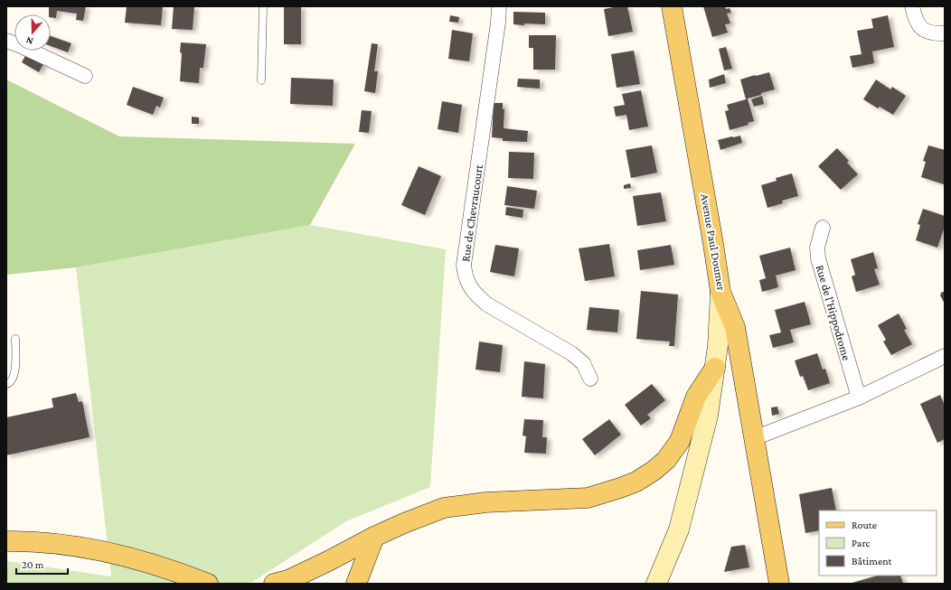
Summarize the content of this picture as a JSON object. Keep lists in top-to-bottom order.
{
  "streets": {
    "main road": ["Avenue Paul Doumer"],
    "street": ["Rue de Chevraucourt", "Rue de l'Hippodrome"]
  },
  "legend": ["Route", "Parc", "Bâtiment"],
  "scale_bar": "20 m",
  "north": "bottom"
}
